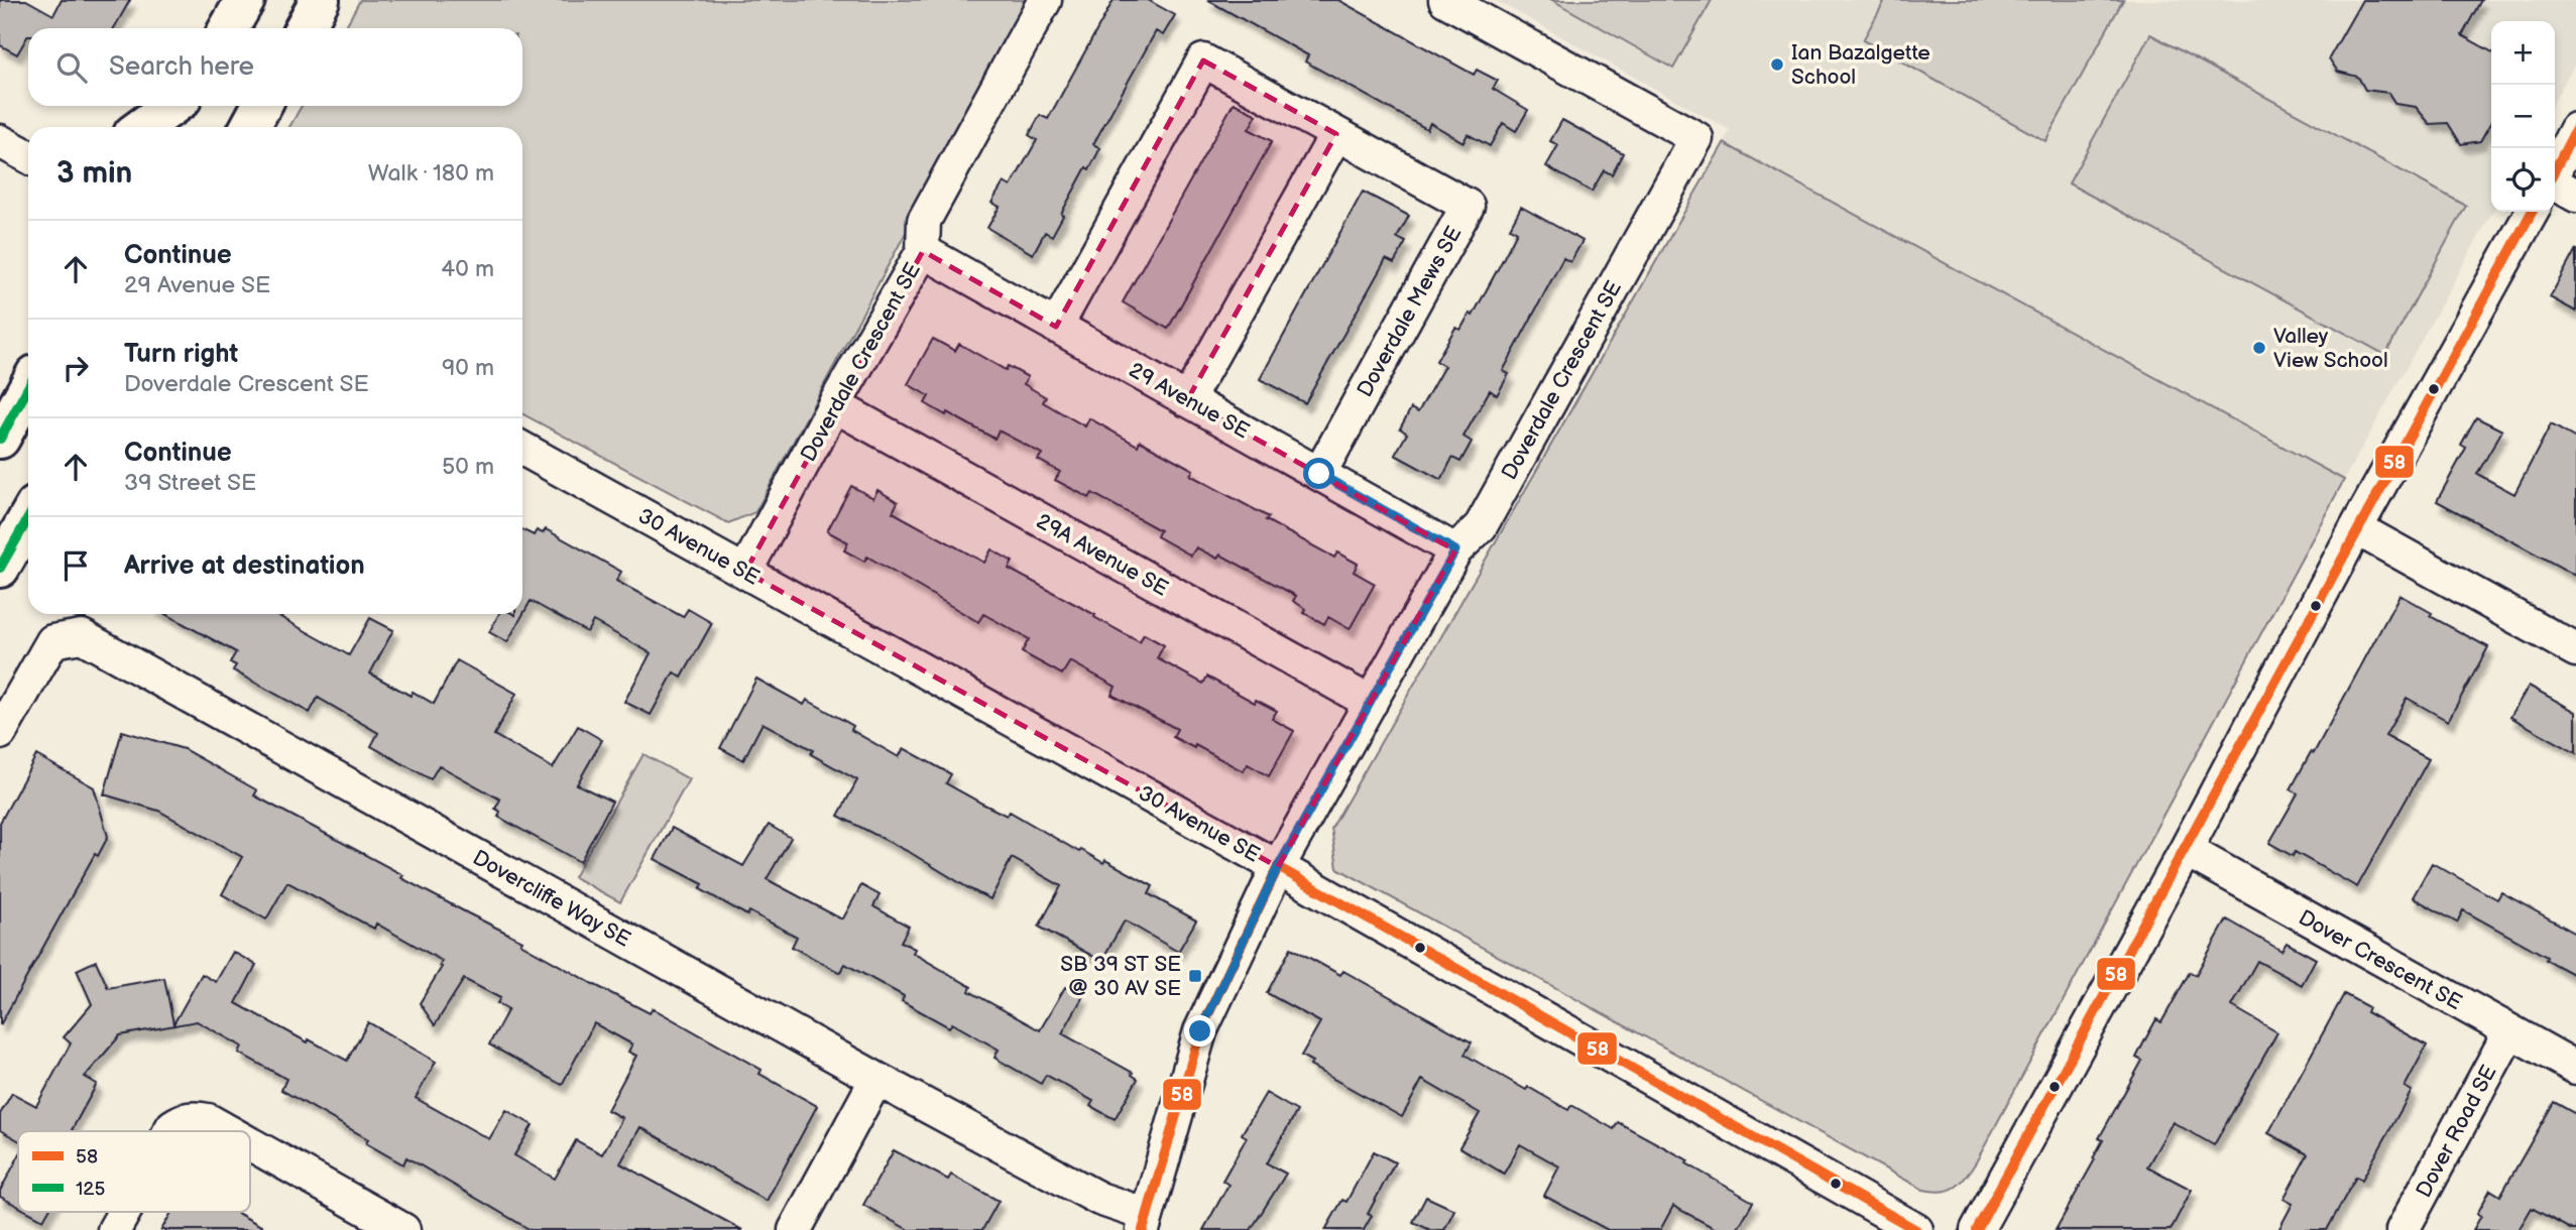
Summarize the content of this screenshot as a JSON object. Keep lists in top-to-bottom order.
{
  "streets": {
    "street": [
      "Doverdale Mews SE",
      "Doverdale Crescent SE",
      "29 Avenue SE",
      "30 Avenue SE",
      "29A Avenue SE",
      "Dovercliffe Way SE",
      "Dover Crescent SE",
      "Dover Road SE"
    ]
  },
  "crossings": [
    ["Doverdale Mews SE", "29 Avenue SE"],
    ["Doverdale Crescent SE", "29 Avenue SE"],
    ["Doverdale Crescent SE", "30 Avenue SE"],
    ["Doverdale Crescent SE", "29A Avenue SE"],
    ["Doverdale Crescent SE", "Dovercliffe Way SE"],
    ["Dover Crescent SE", "Dover Road SE"]
  ],
  "places": {
    "other": ["Ian Bazalgette School", "Valley View School"],
    "transit": ["SB 39 ST SE @ 30 AV SE"]
  },
  "lines": ["transit line 58", "transit line 125"],
  "legend": ["58", "125"],
  "page": {
    "map_buttons": ["+", "−"],
    "search": "Search here",
    "heading": ["3 min", "Walk · 180 m"],
    "list": [
      ["Continue", "29 Avenue SE", "40 m"],
      ["Turn right", "Doverdale Crescent SE", "90 m"],
      ["Continue", "39 Street SE", "50 m"],
      "Arrive at destination"
    ]
  }
}
